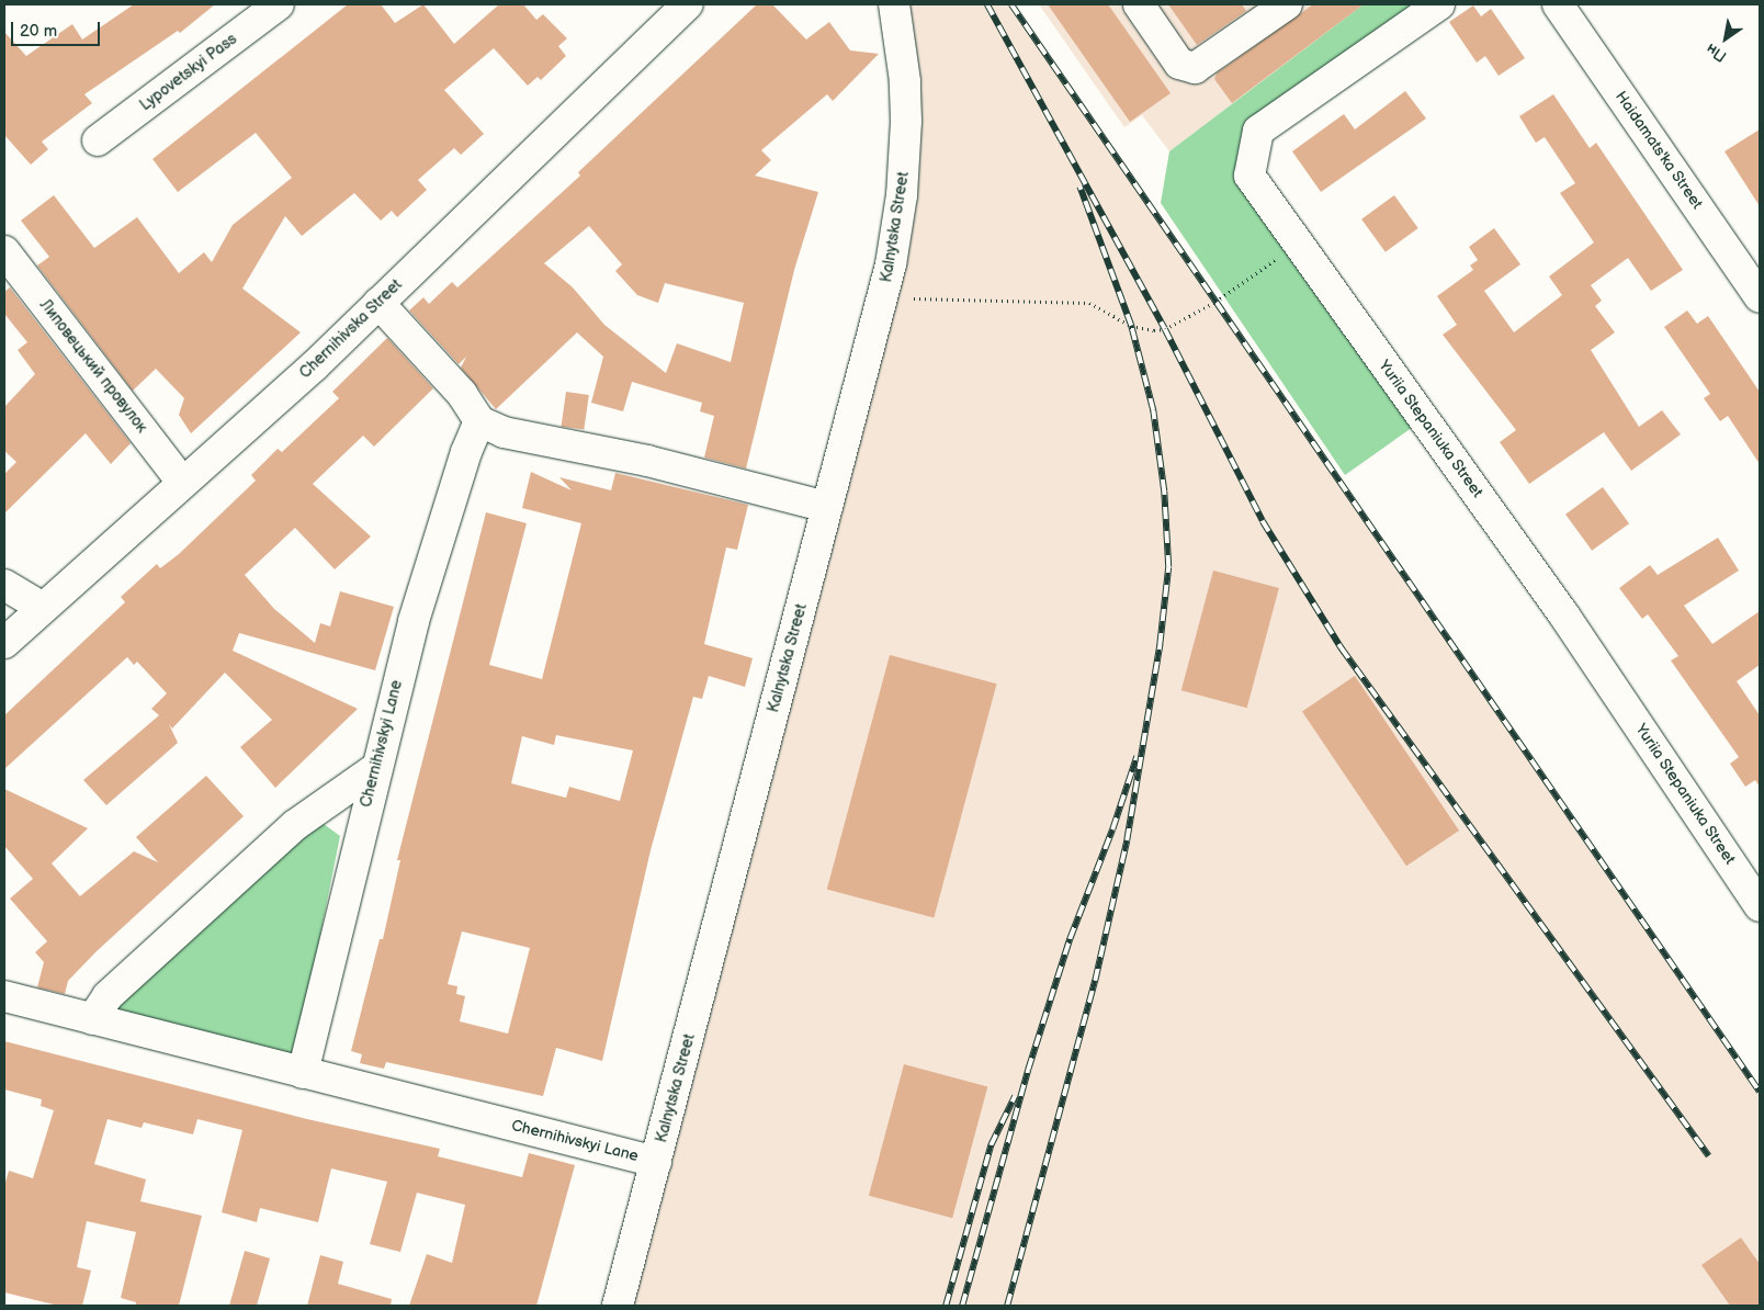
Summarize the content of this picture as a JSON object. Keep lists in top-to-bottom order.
{
  "streets": {
    "street": [
      "Lypovetskyi Pass",
      "Haidamats'ka Street",
      "Kalnytska Street",
      "Chernihivska Street",
      "Липовецький провулок",
      "Yuriia Stepaniuka Street",
      "Chernihivskyi Lane"
    ]
  },
  "crossings": [
    ["Kalnytska Street", "Chernihivskyi Lane"],
    ["Chernihivska Street", "Липовецький провулок"]
  ],
  "scale_bar": "20 m",
  "north": "bottom left"
}
